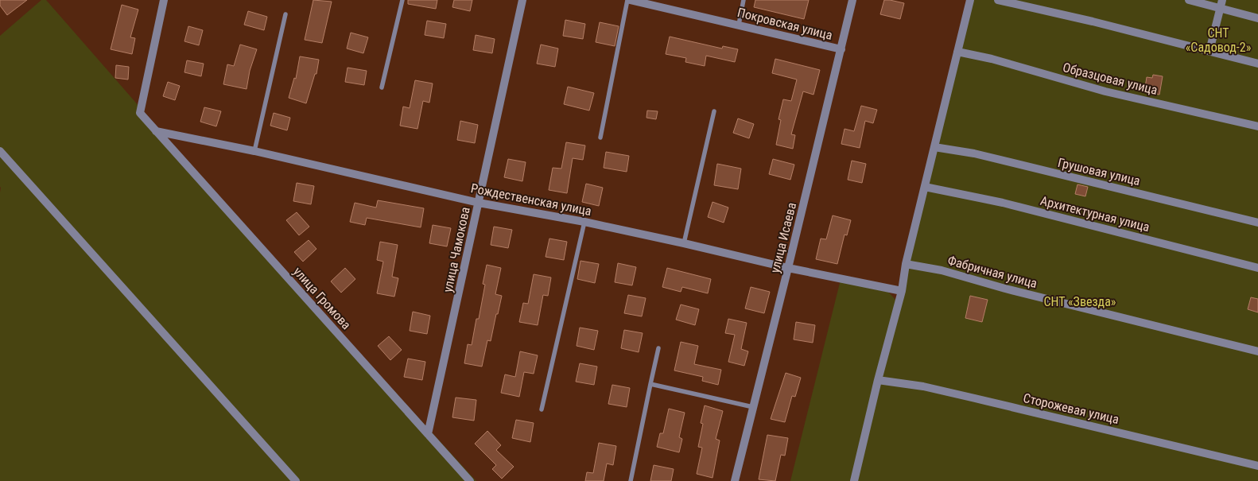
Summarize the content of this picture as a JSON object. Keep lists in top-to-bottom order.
{
  "streets": {
    "street": [
      "Покровская улица",
      "Образцовая улица",
      "Грушовая улица",
      "Рождественская улица",
      "Архитектурная улица",
      "улица Исаева",
      "улица Чамокова",
      "Фабричная улица",
      "улица Громова",
      "Сторожевая улица"
    ]
  },
  "crossings": [
    ["Покровская улица", "улица Исаева"],
    ["Рождественская улица", "улица Исаева"],
    ["Рождественская улица", "улица Чамокова"],
    ["Рождественская улица", "улица Громова"],
    ["улица Чамокова", "улица Громова"]
  ],
  "parks": ["СНТ «Садовод-2»", "СНТ «Звезда»"]
}
